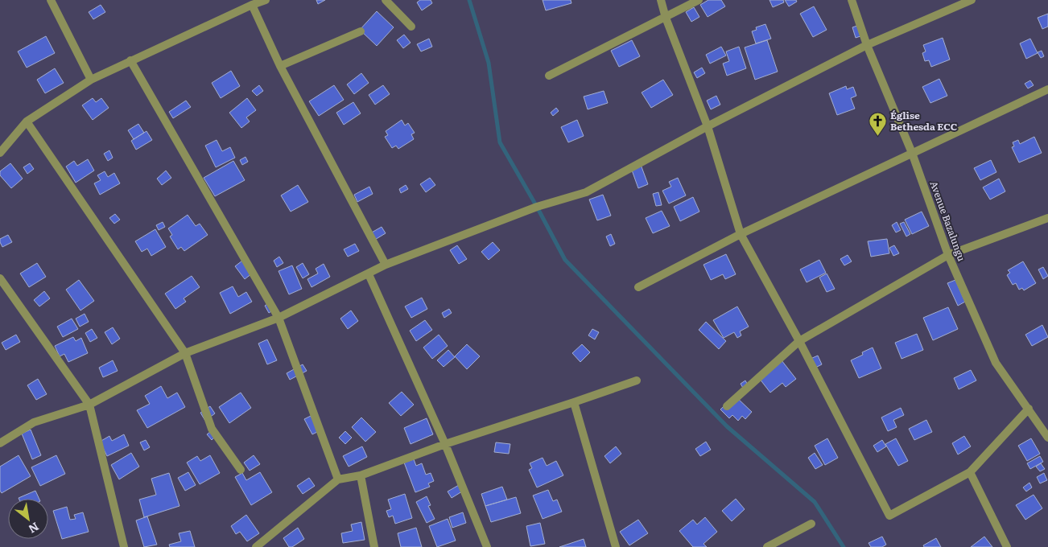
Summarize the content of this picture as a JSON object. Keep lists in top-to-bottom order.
{
  "streets": {
    "street": ["Avenue Bazalungu"]
  },
  "places": {
    "church": ["Église Bethesda ECC"]
  },
  "north": "bottom right"
}
